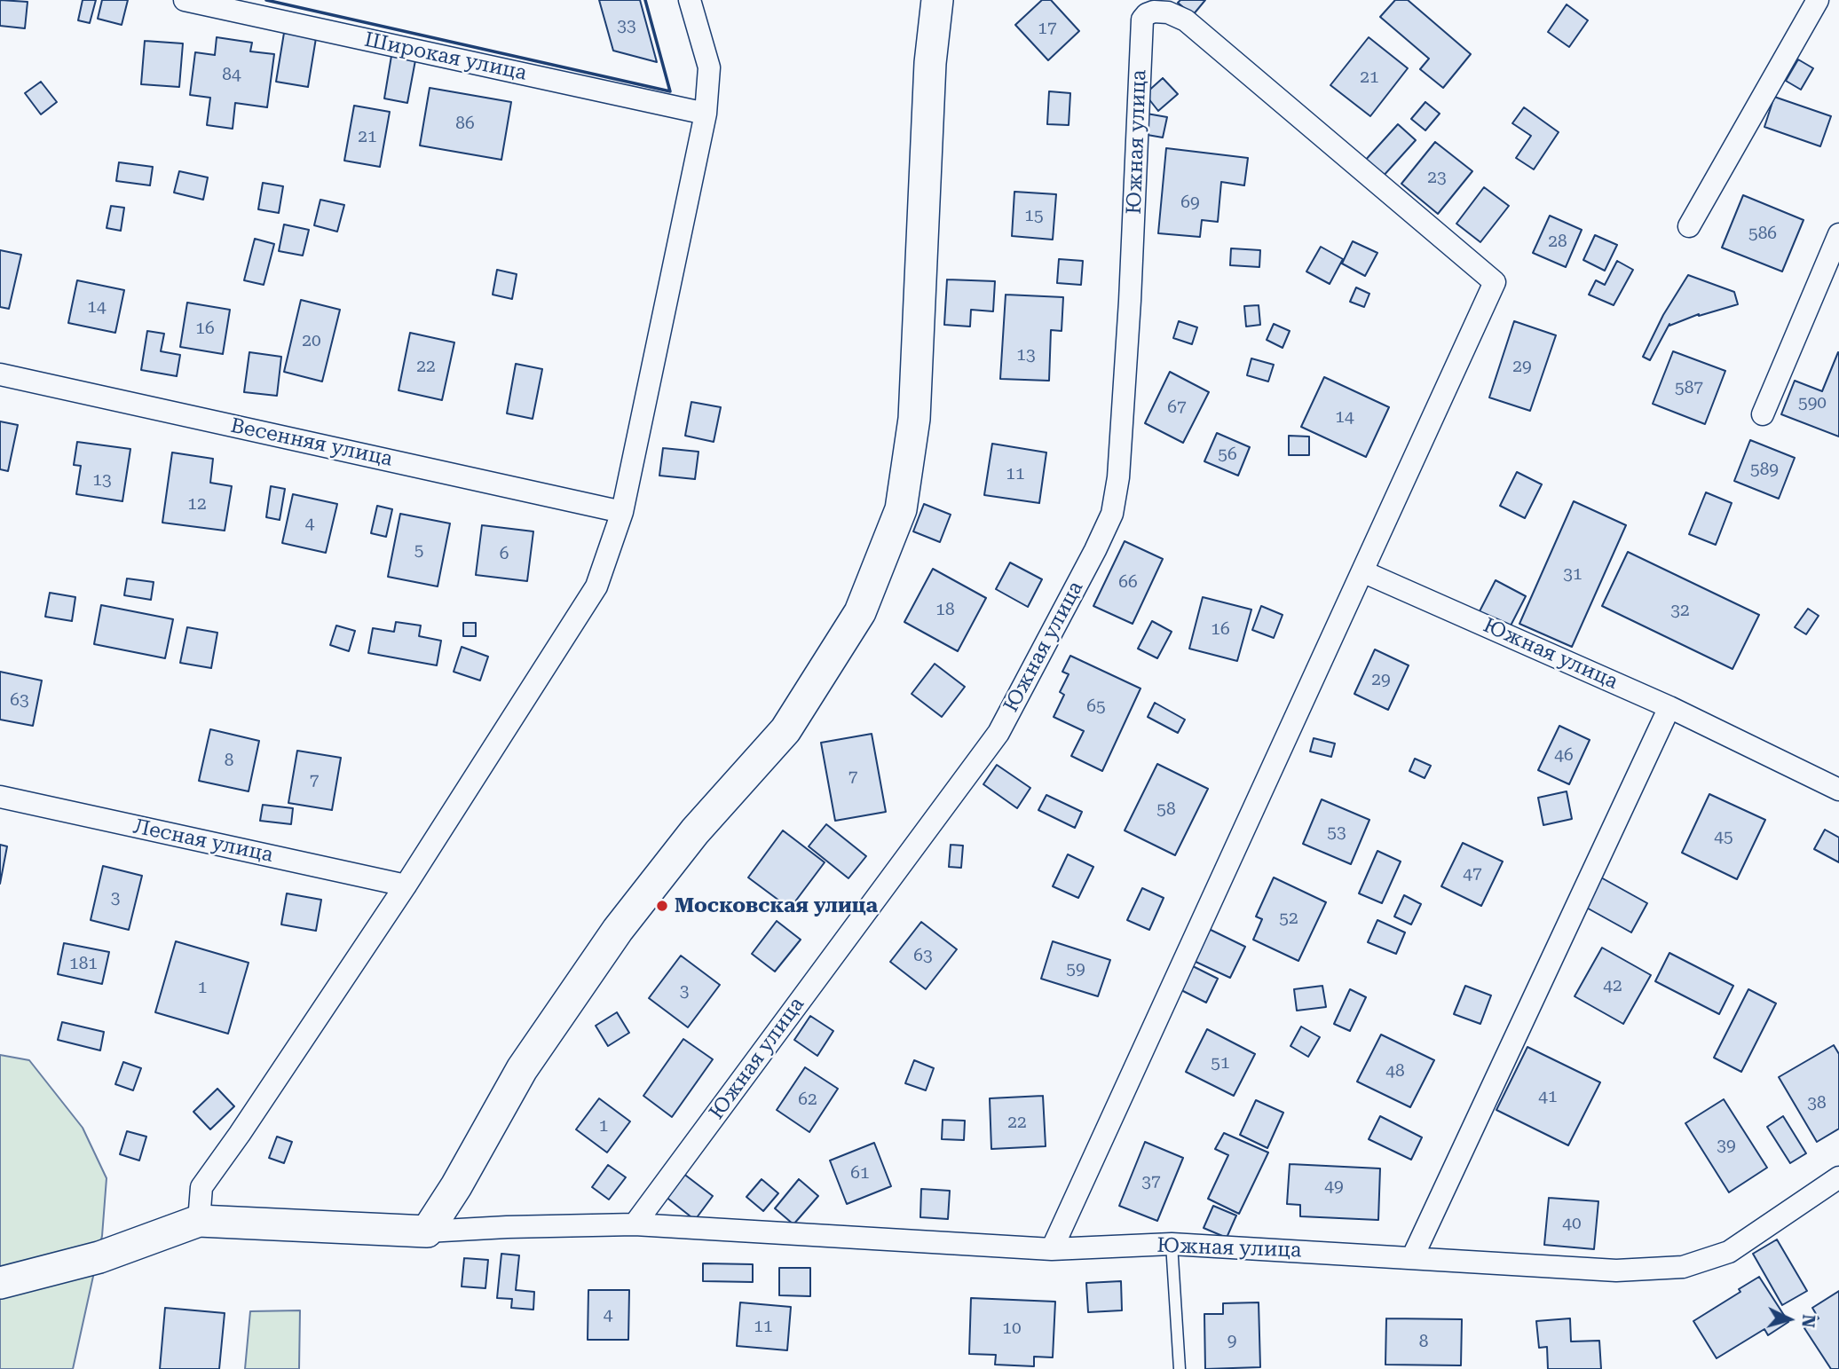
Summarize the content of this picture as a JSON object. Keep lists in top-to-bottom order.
{
  "streets": {
    "street": [
      "Широкая улица",
      "Южная улица",
      "Весенняя улица",
      "Лесная улица"
    ]
  },
  "places": ["Московская улица"],
  "house_numbers": [
    "33",
    "17",
    "84",
    "21",
    "86",
    "21",
    "23",
    "69",
    "15",
    "586",
    "28",
    "14",
    "16",
    "20",
    "13",
    "22",
    "29",
    "587",
    "590",
    "67",
    "14",
    "56",
    "589",
    "11",
    "13",
    "12",
    "4",
    "5",
    "6",
    "31",
    "66",
    "18",
    "32",
    "16",
    "29",
    "63",
    "65",
    "46",
    "8",
    "7",
    "7",
    "58",
    "53",
    "45",
    "47",
    "3",
    "52",
    "63",
    "181",
    "59",
    "42",
    "1",
    "3",
    "51",
    "48",
    "41",
    "62",
    "38",
    "22",
    "1",
    "39",
    "61",
    "37",
    "49",
    "40",
    "4",
    "11",
    "10",
    "9",
    "8"
  ],
  "north": "right"
}
